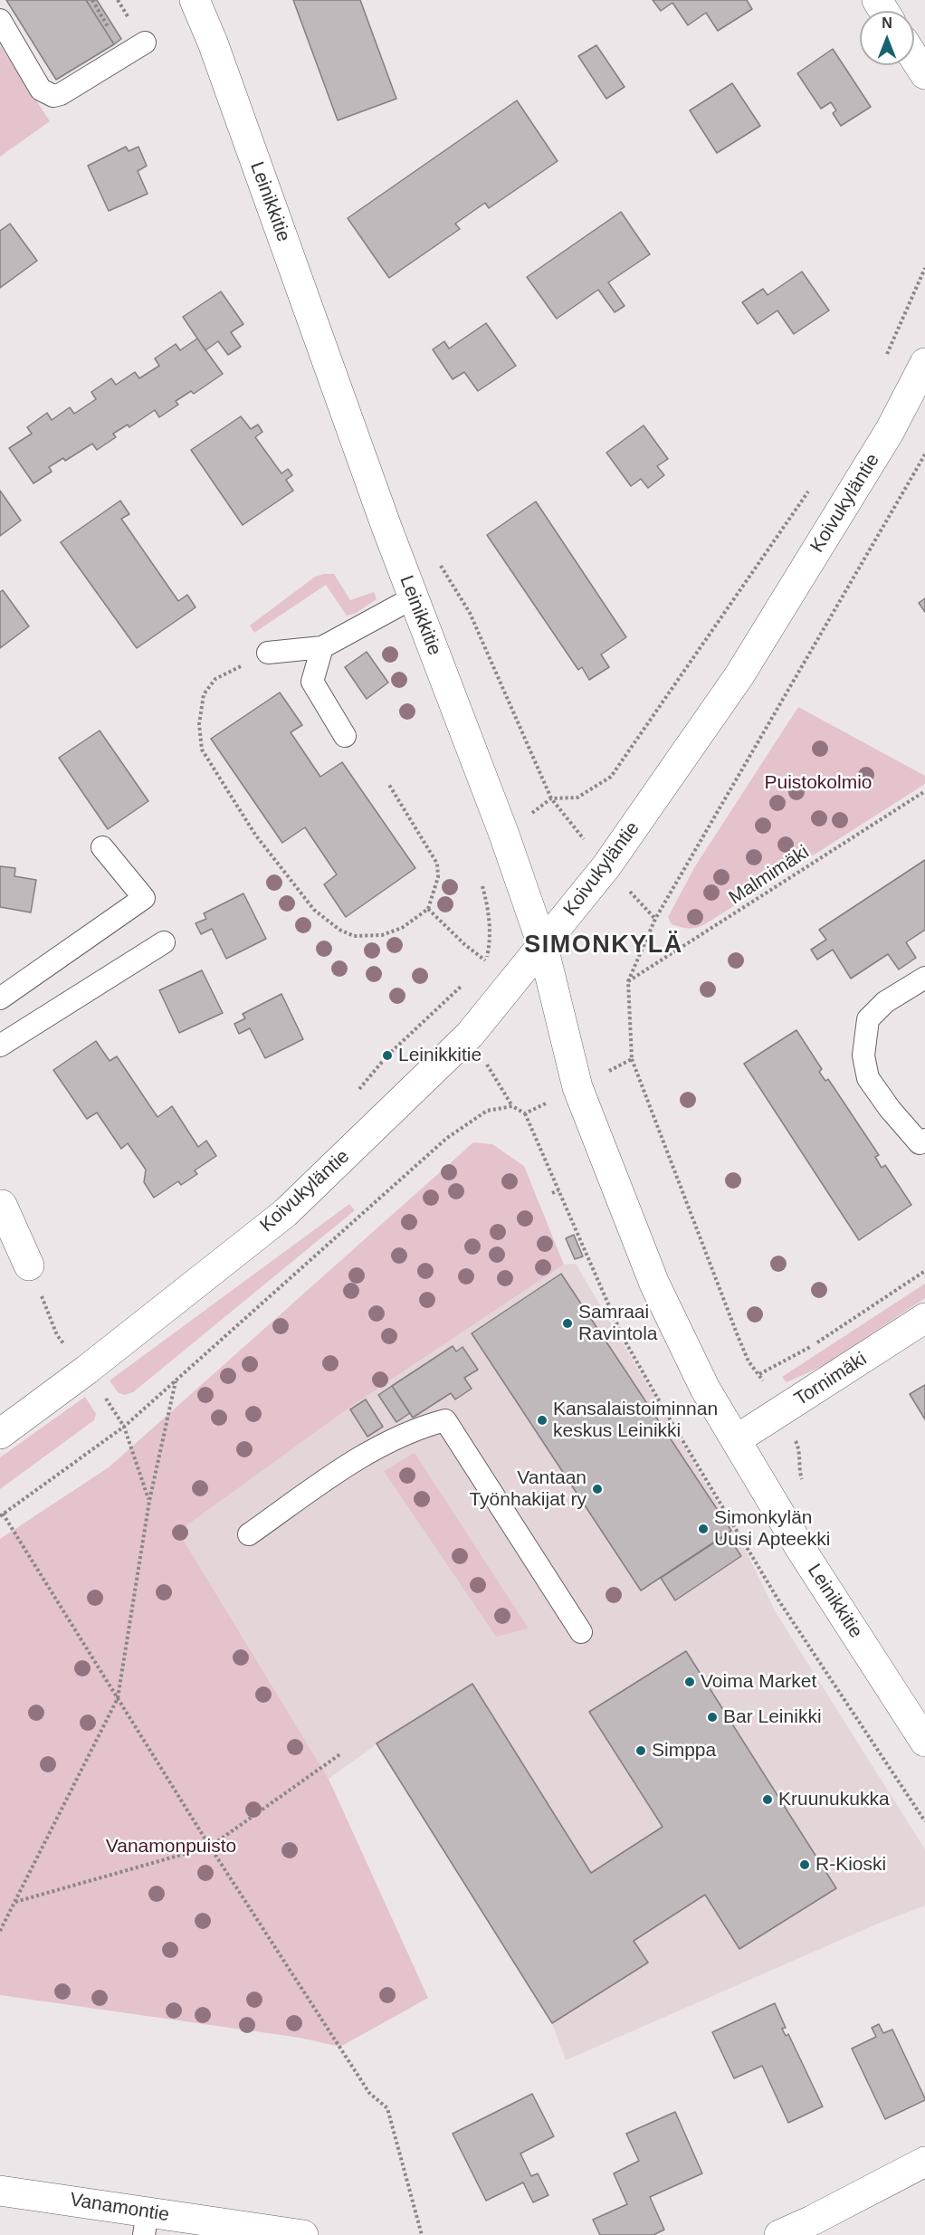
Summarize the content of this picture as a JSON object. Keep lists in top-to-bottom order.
{
  "streets": {
    "main road": [
      "Leinikkitie",
      "Koivukyläntie",
      "Tornimäki",
      "Vanamontie"
    ],
    "path": ["Malmimäki"]
  },
  "crossings": [
    ["Leinikkitie", "Koivukyläntie"],
    ["Leinikkitie", "Tornimäki"]
  ],
  "districts": ["SIMONKYLÄ"],
  "parks": ["Puistokolmio", "Vanamonpuisto"],
  "places": [
    "Leinikkitie",
    "Samraai Ravintola",
    "Kansalaistoiminnan keskus Leinikki",
    "Vantaan Työnhakijat ry",
    "Simonkylän Uusi Apteekki",
    "Voima Market",
    "Bar Leinikki",
    "Simppa",
    "Kruunukukka",
    "R-Kioski"
  ],
  "north": "top"
}
